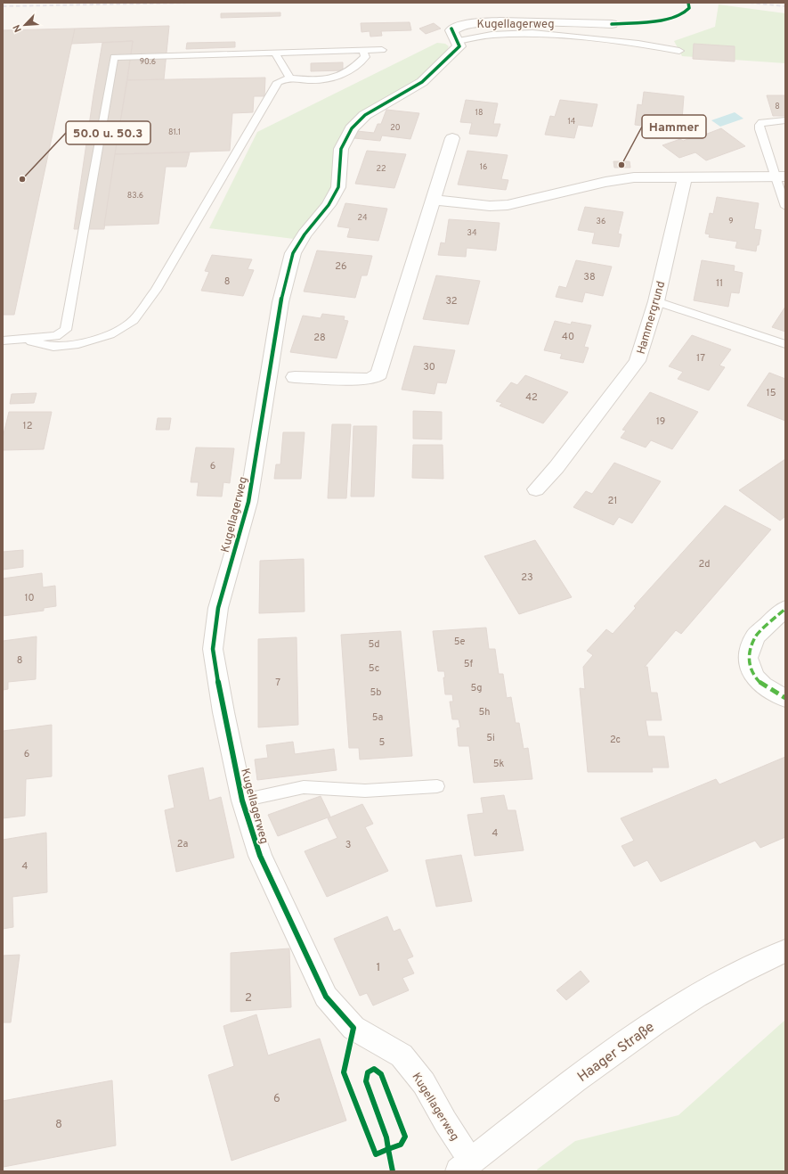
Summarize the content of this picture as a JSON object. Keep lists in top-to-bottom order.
{
  "streets": {
    "street": ["Kugellagerweg", "Hammergrund", "Haager Straße"]
  },
  "crossings": [
    ["Kugellagerweg", "Haager Straße"]
  ],
  "places": ["Hammer", "50.0 u. 50.3"],
  "house_numbers": [
    "90.6",
    "8",
    "18",
    "14",
    "20",
    "81.1",
    "16",
    "22",
    "83.6",
    "24",
    "36",
    "9",
    "34",
    "26",
    "38",
    "8",
    "11",
    "32",
    "40",
    "28",
    "17",
    "30",
    "15",
    "42",
    "19",
    "12",
    "6",
    "21",
    "2d",
    "23",
    "10",
    "5e",
    "5d",
    "8",
    "5f",
    "5c",
    "7",
    "5g",
    "5b",
    "5h",
    "5a",
    "5i",
    "2c",
    "5",
    "6",
    "5k",
    "4",
    "2a",
    "3",
    "4",
    "1",
    "2",
    "6",
    "8"
  ],
  "north": "bottom left"
}
